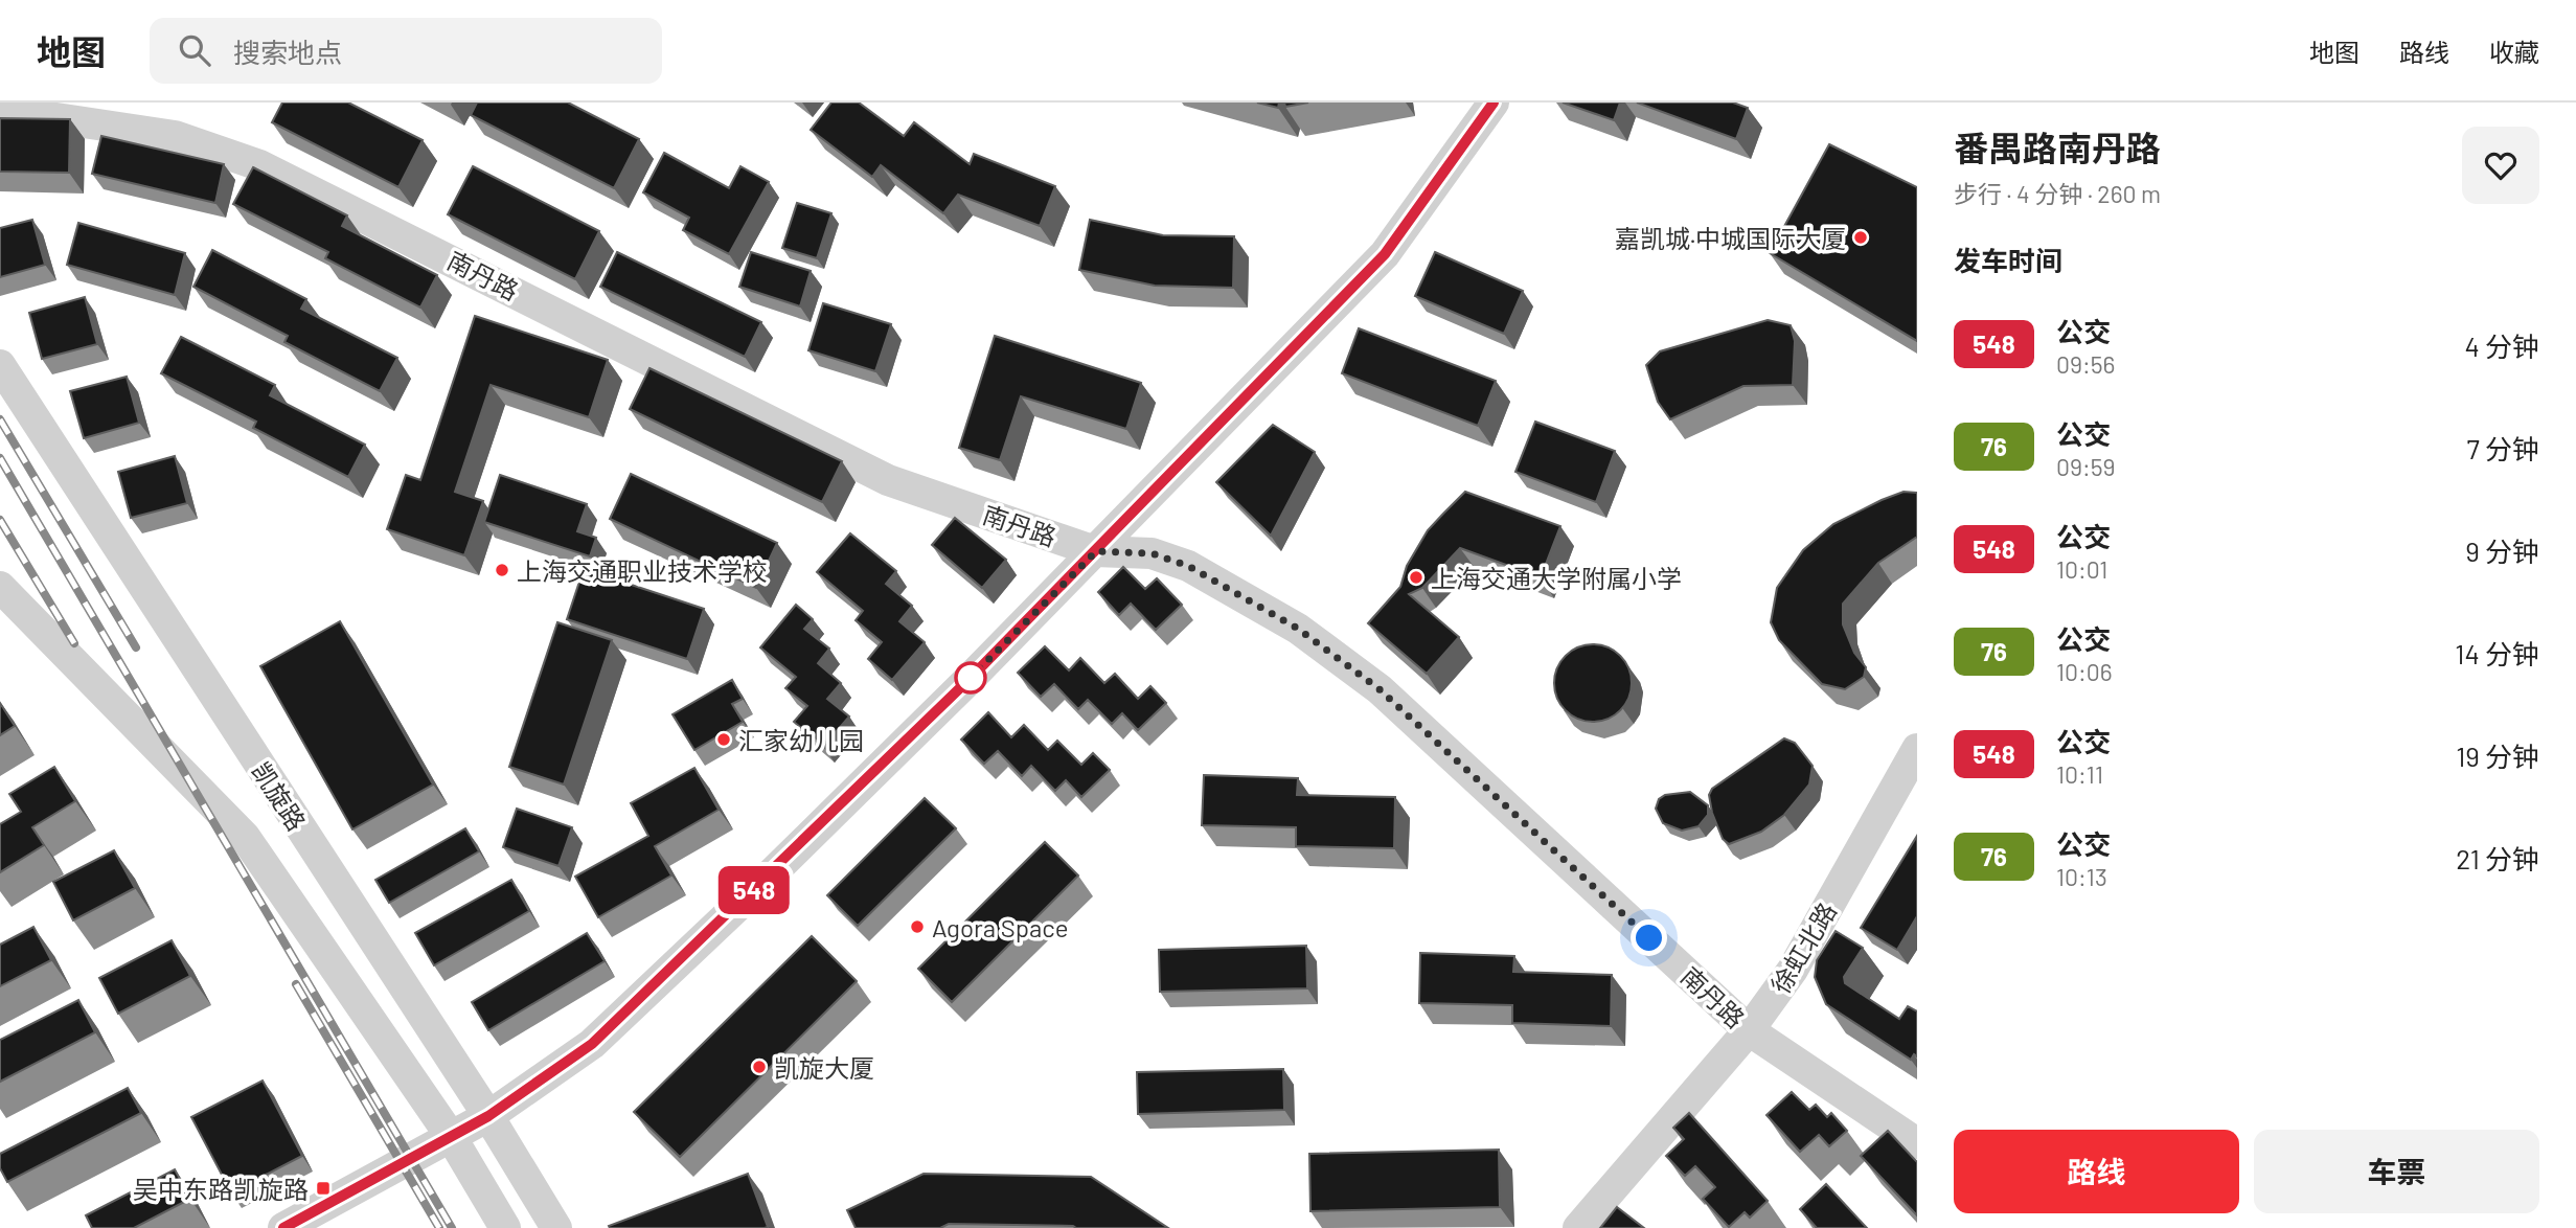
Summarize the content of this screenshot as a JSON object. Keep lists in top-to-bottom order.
{
  "streets": {
    "street": ["南丹路", "凯旋路", "徐虹北路"]
  },
  "crossings": [
    ["南丹路", "徐虹北路"]
  ],
  "places": {
    "other": [
      "嘉凯城·中城国际大厦",
      "上海交通职业技术学校",
      "上海交通大学附属小学",
      "汇家幼儿园",
      "Agora Space",
      "凯旋大厦"
    ],
    "transit": ["吴中东路凯旋路"]
  },
  "lines": ["bus line 548"],
  "page": {
    "header": "地图",
    "search": "搜索地点",
    "nav": ["地图", "路线", "收藏"],
    "on_map": "548",
    "heading": [
      ["番禺路南丹路", "步行 · 4 分钟 · 260 m"],
      "发车时间"
    ],
    "list": [
      {
        "mark": "548",
        "name": "公交",
        "note": "09:56",
        "value": "4 分钟"
      },
      {
        "mark": "76",
        "name": "公交",
        "note": "09:59",
        "value": "7 分钟"
      },
      {
        "mark": "548",
        "name": "公交",
        "note": "10:01",
        "value": "9 分钟"
      },
      {
        "mark": "76",
        "name": "公交",
        "note": "10:06",
        "value": "14 分钟"
      },
      {
        "mark": "548",
        "name": "公交",
        "note": "10:11",
        "value": "19 分钟"
      },
      {
        "mark": "76",
        "name": "公交",
        "note": "10:13",
        "value": "21 分钟"
      }
    ],
    "buttons": ["路线", "车票"]
  }
}
